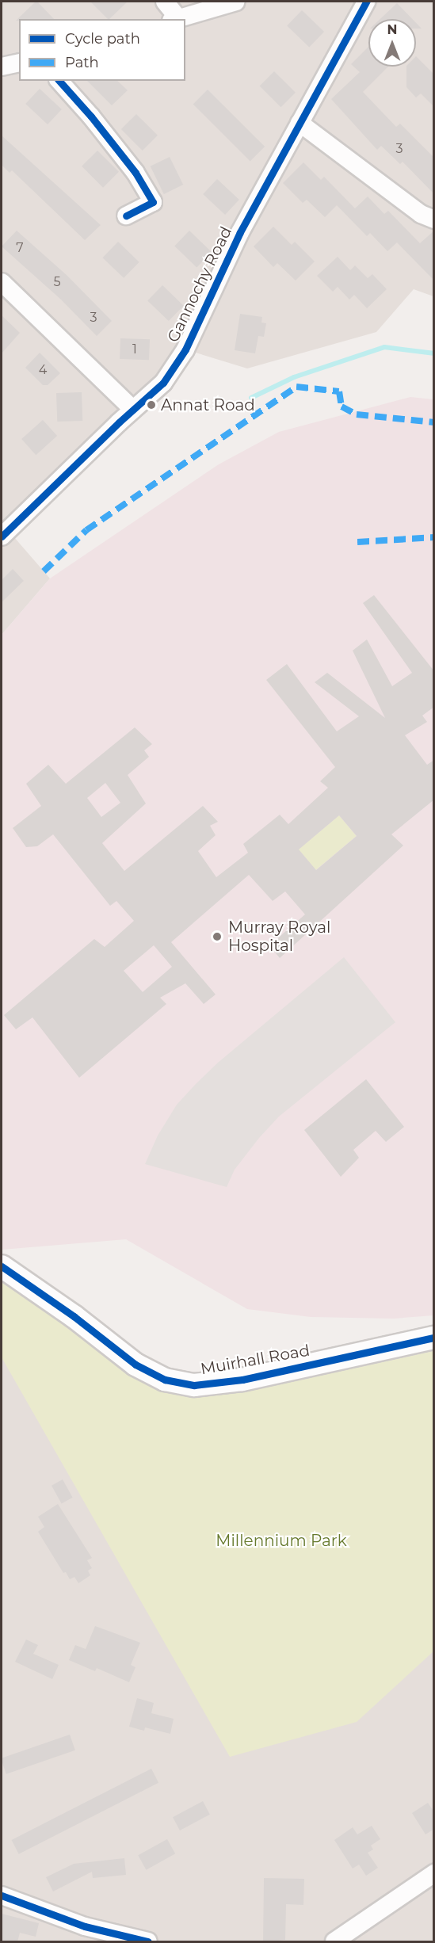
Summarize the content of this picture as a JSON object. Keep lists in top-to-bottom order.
{
  "streets": {
    "street": ["Gannochy Road", "Muirhall Road"]
  },
  "parks": ["Millennium Park"],
  "places": ["Annat Road", "Murray Royal Hospital"],
  "house_numbers": [
    "3",
    "7",
    "5",
    "3",
    "1",
    "4"
  ],
  "legend": ["Cycle path", "Path"],
  "north": "top"
}
